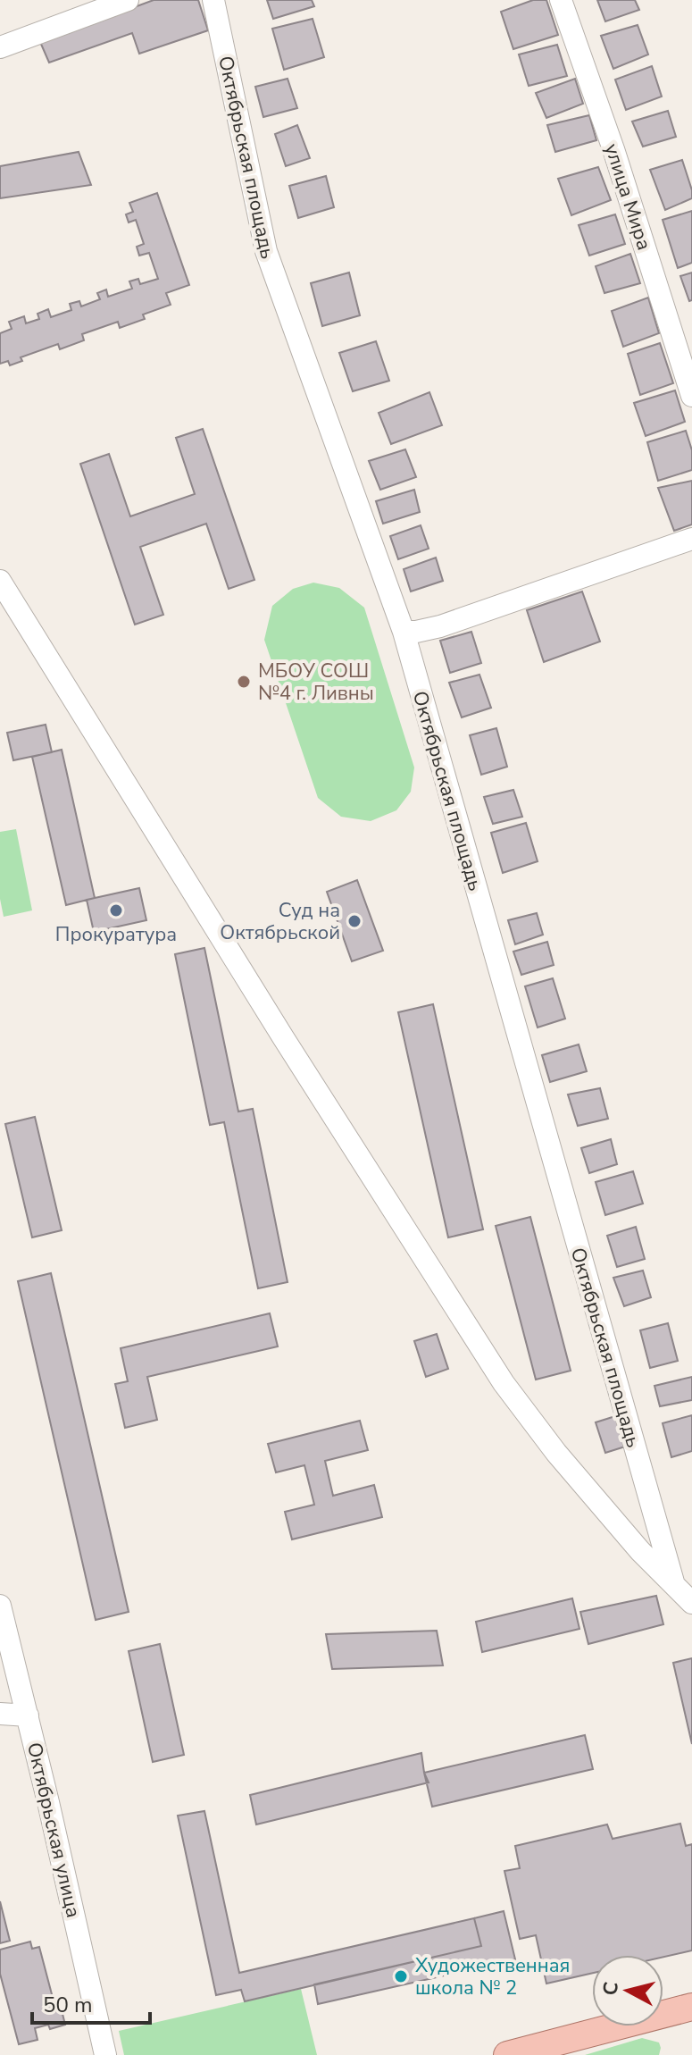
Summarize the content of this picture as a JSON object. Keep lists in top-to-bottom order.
{
  "streets": {
    "street": ["Октябрьская площадь", "улица Мира", "Октябрьская улица"]
  },
  "places": [
    "МБОУ СОШ №4 г. Ливны",
    "Прокуратура",
    "Суд на Октябрьской",
    "Художественная школа № 2"
  ],
  "scale_bar": "50 m",
  "north": "left"
}
